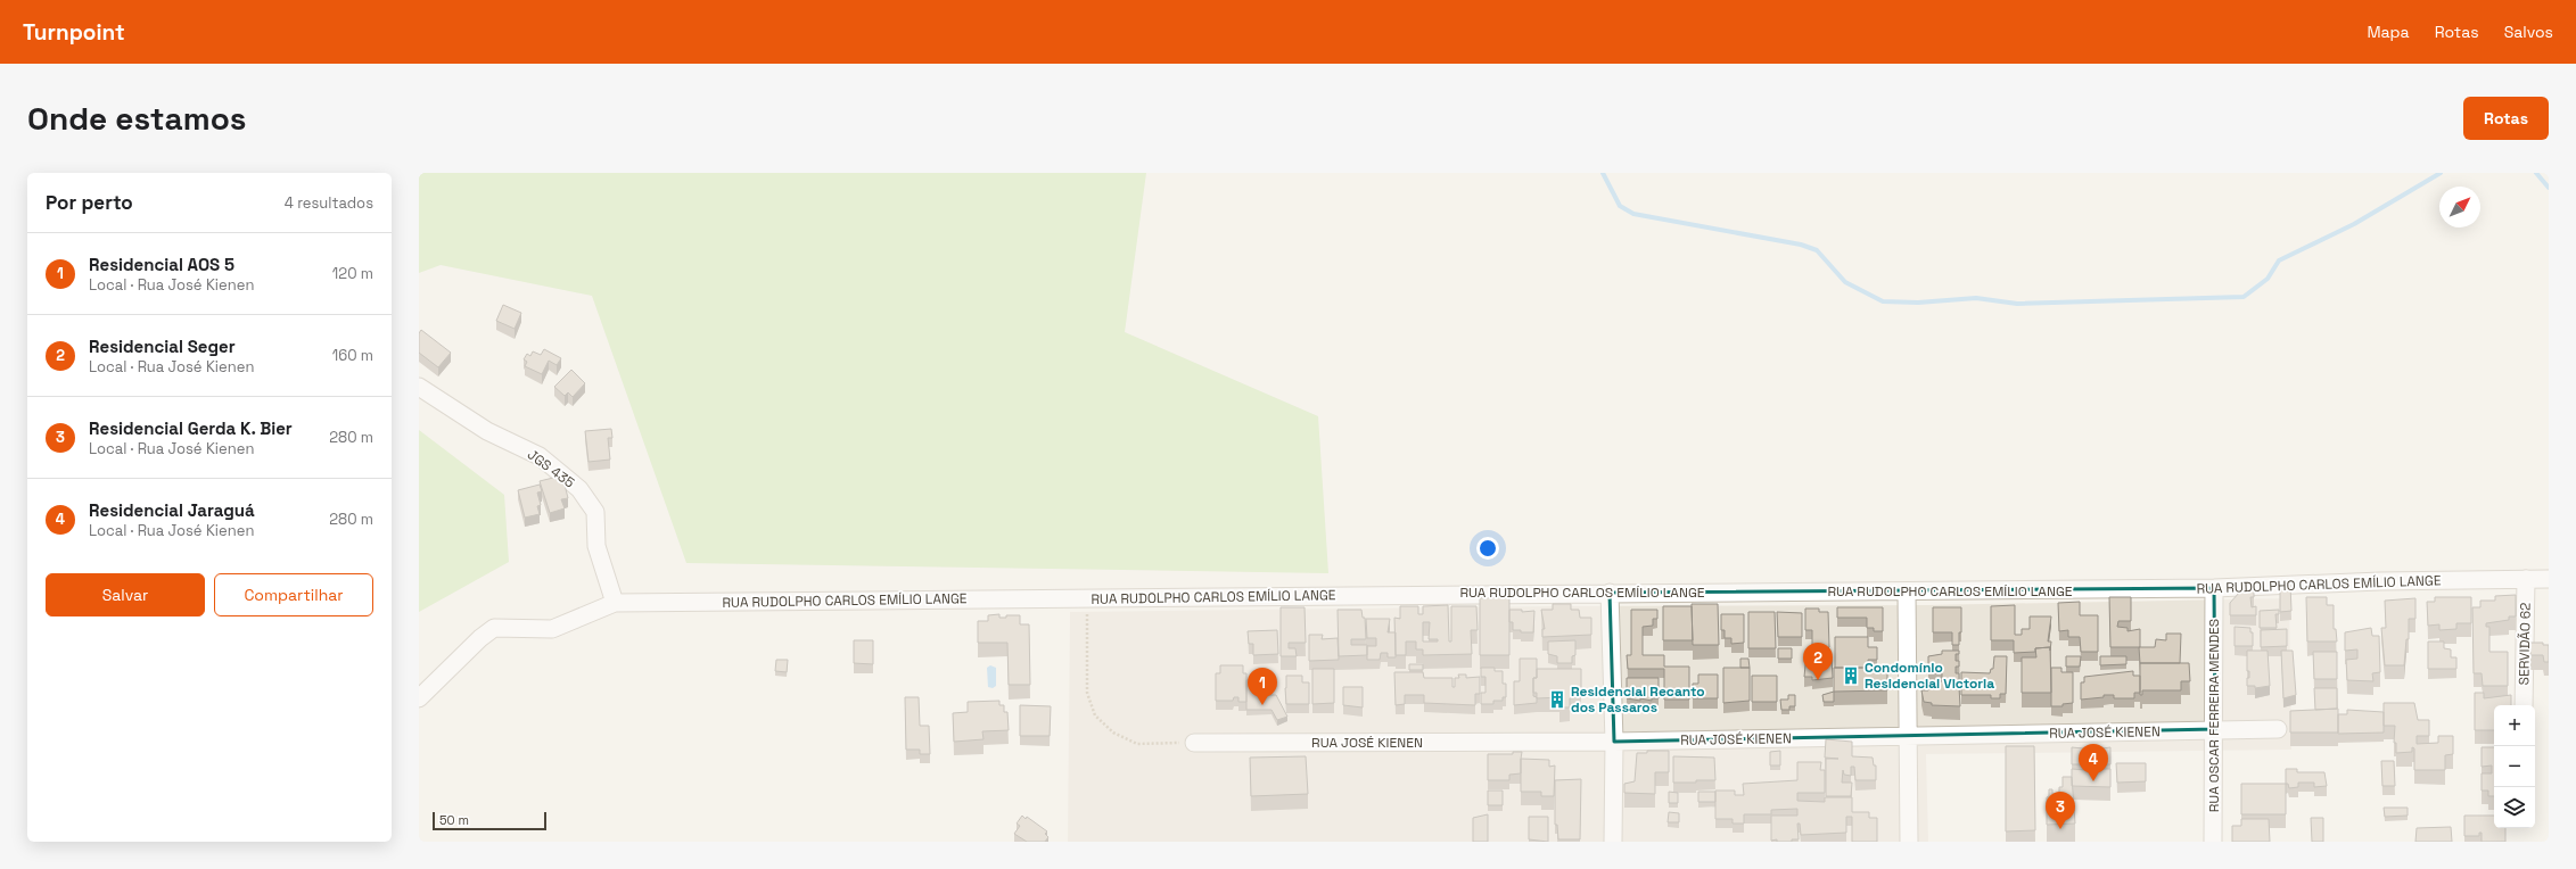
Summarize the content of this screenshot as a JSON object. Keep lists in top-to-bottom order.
{
  "streets": {
    "street": [
      "JGS 435",
      "RUA RUDOLPHO CARLOS EMÍLIO LANGE",
      "SERVIDÃO 62",
      "RUA OSCAR FERREIRA MENDES",
      "RUA JOSÉ KIENEN"
    ]
  },
  "crossings": [
    ["JGS 435", "RUA RUDOLPHO CARLOS EMÍLIO LANGE"],
    ["RUA RUDOLPHO CARLOS EMÍLIO LANGE", "SERVIDÃO 62"],
    ["RUA RUDOLPHO CARLOS EMÍLIO LANGE", "RUA OSCAR FERREIRA MENDES"],
    ["RUA OSCAR FERREIRA MENDES", "RUA JOSÉ KIENEN"]
  ],
  "places": {
    "building": ["Condomínio Residencial Victoria", "Residencial Recanto dos Passaros"]
  },
  "scale_bar": "50 m",
  "north": "top right",
  "page": {
    "header": "Turnpoint",
    "nav": ["Mapa", "Rotas", "Salvos"],
    "buttons": [
      "Rotas",
      ["Salvar", "Compartilhar"]
    ],
    "title": "Onde estamos",
    "heading": ["Por perto", "4 resultados"],
    "list": [
      {
        "mark": "1",
        "name": "Residencial AOS 5",
        "note": "Local · Rua José Kienen",
        "value": "120 m"
      },
      {
        "mark": "2",
        "name": "Residencial Seger",
        "note": "Local · Rua José Kienen",
        "value": "160 m"
      },
      {
        "mark": "3",
        "name": "Residencial Gerda K. Bier",
        "note": "Local · Rua José Kienen",
        "value": "280 m"
      },
      {
        "mark": "4",
        "name": "Residencial Jaraguá",
        "note": "Local · Rua José Kienen",
        "value": "280 m"
      }
    ],
    "pins": [
      "2",
      "1",
      "4",
      "3"
    ],
    "map_buttons": ["+", "−"],
    "scale": "50 m"
  }
}
